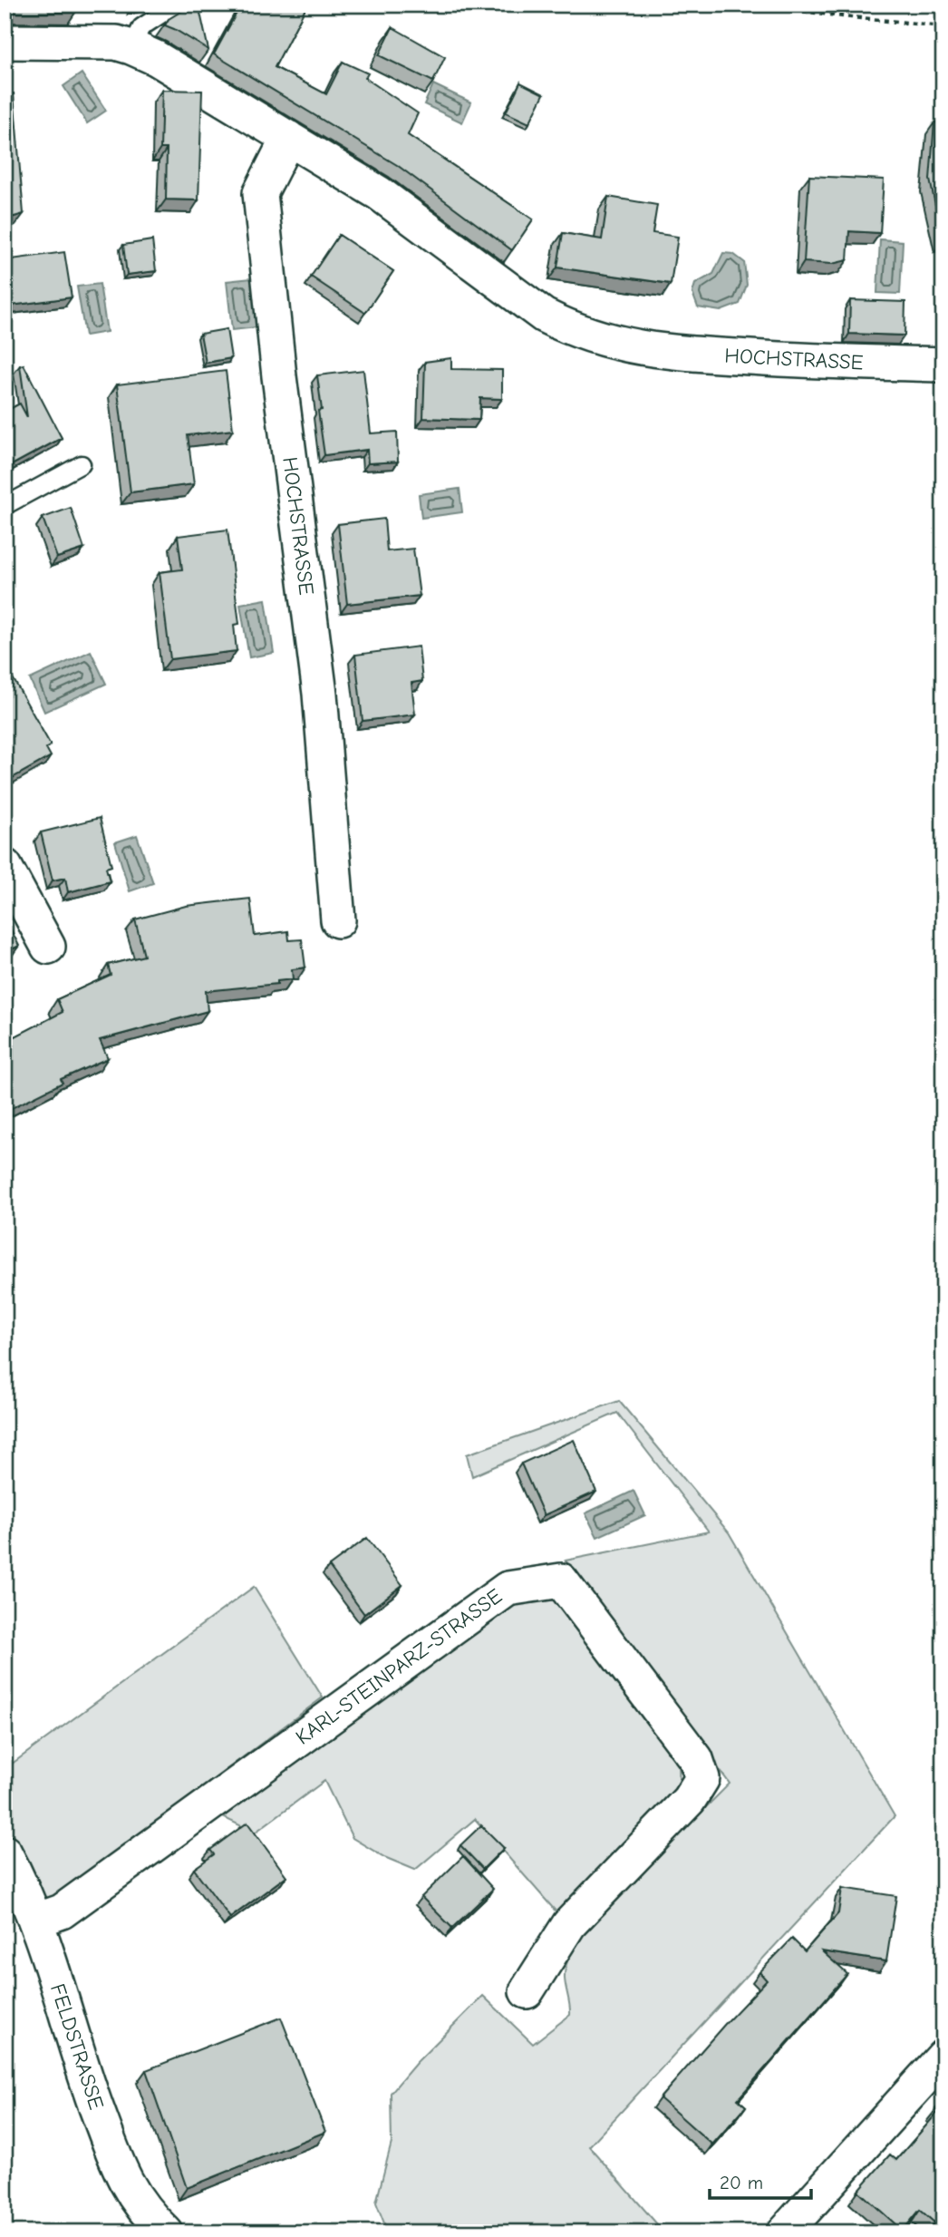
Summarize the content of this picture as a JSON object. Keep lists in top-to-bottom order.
{
  "streets": {
    "street": ["HOCHSTRASSE", "KARL-STEINPARZ-STRASSE", "FELDSTRASSE"]
  },
  "crossings": [
    ["KARL-STEINPARZ-STRASSE", "FELDSTRASSE"]
  ],
  "scale_bar": "20 m"
}
